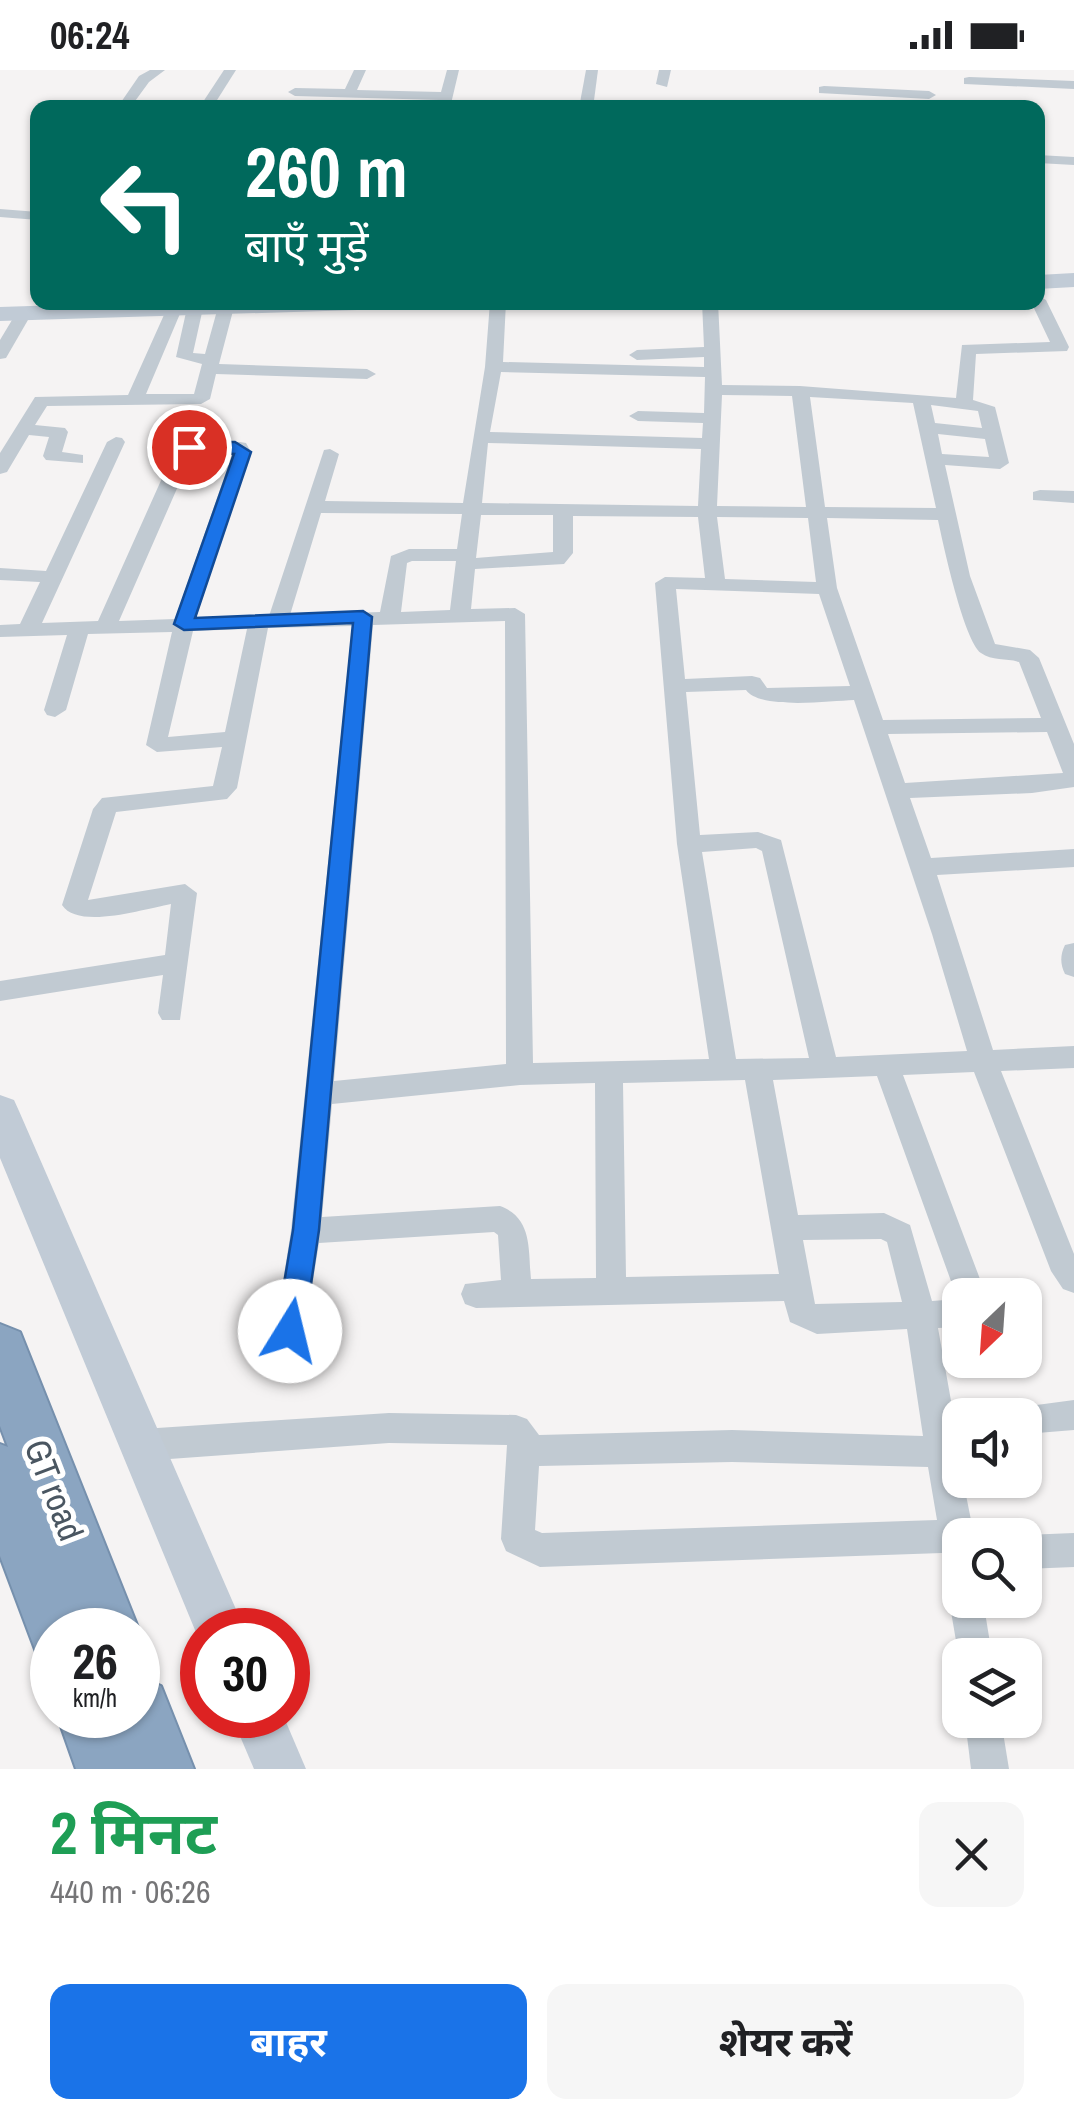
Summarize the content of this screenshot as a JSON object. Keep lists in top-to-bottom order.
{
  "streets": {
    "highway": ["GT road"]
  },
  "north": "bottom left",
  "page": {
    "status": "06:24",
    "turn": ["260 m", "बाएँ मुड़ें"],
    "speed": "26 km/h",
    "limit": "30",
    "heading": ["2 मिनट", "440 m · 06:26"],
    "buttons": ["बाहर", "शेयर करें"]
  }
}
